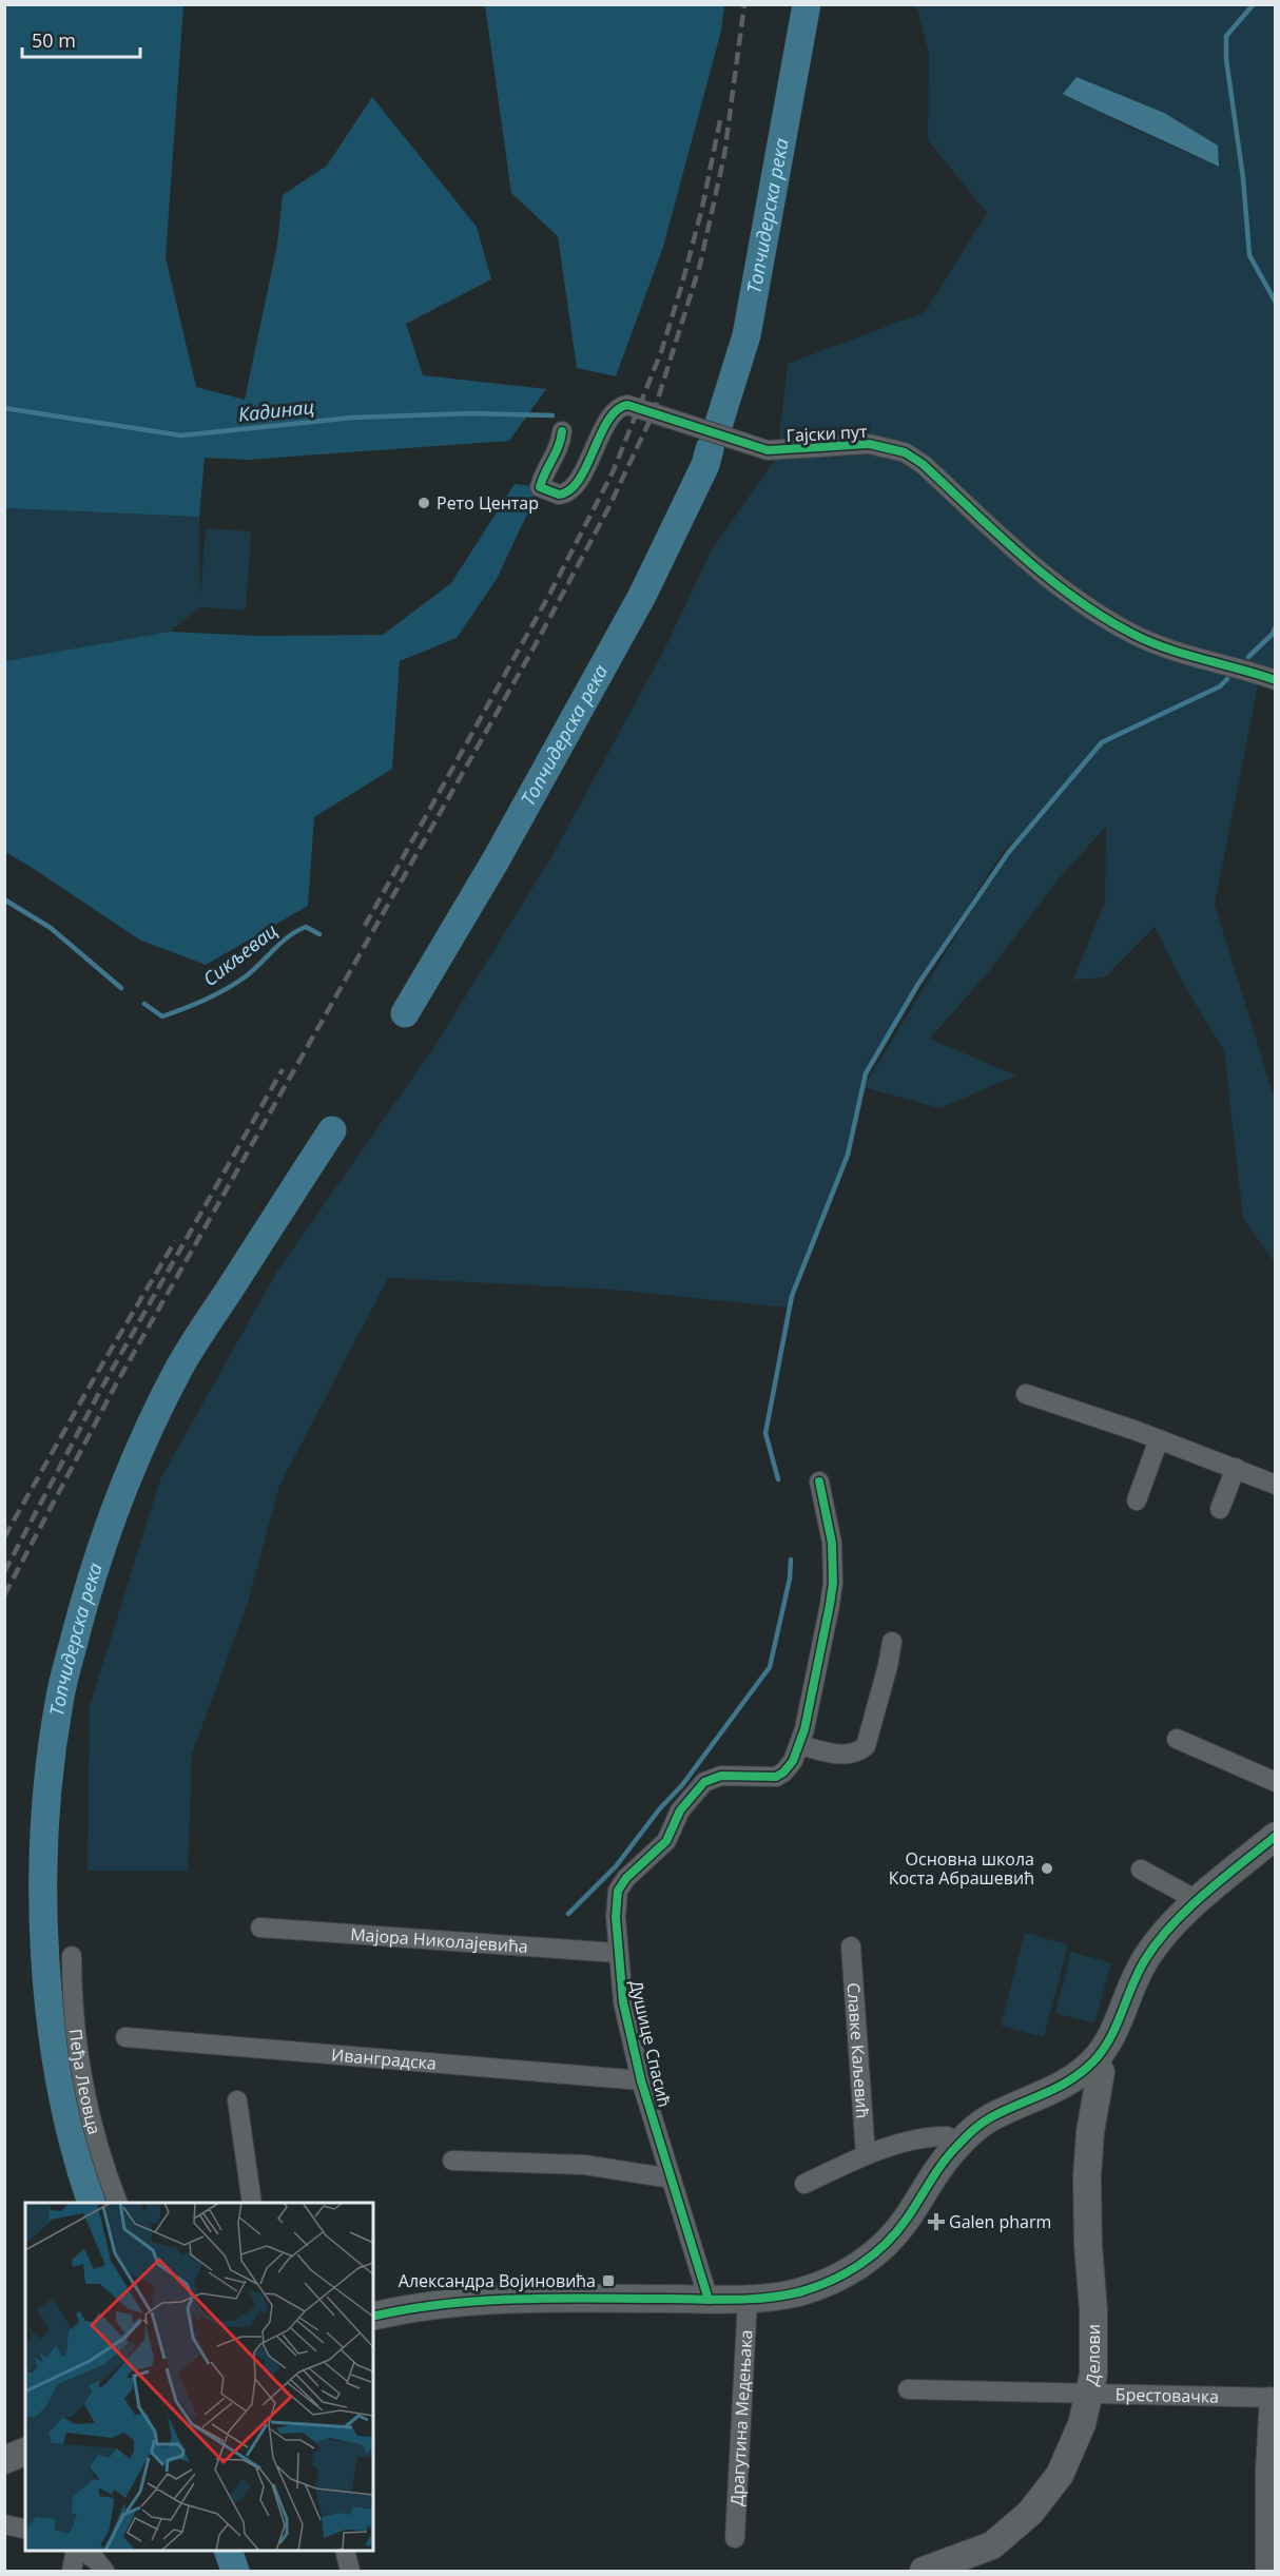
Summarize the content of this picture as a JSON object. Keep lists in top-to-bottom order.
{
  "streets": {
    "street": [
      "Гајски пут",
      "Мајора Николајевића",
      "Душице Спасић",
      "Славке Каљевић",
      "Иванградска",
      "Пеђа Леовца",
      "Делови",
      "Брестовачка",
      "Драгутина Медењака"
    ]
  },
  "crossings": [
    ["Мајора Николајевића", "Душице Спасић"],
    ["Душице Спасић", "Иванградска"],
    ["Делови", "Брестовачка"]
  ],
  "water": ["Топчидерска река", "Кадинац", "Сикљевац"],
  "places": {
    "other": ["Рето Центар", "Основна школа Коста Абрашевић"],
    "health": ["Galen pharm"],
    "transit": ["Александра Војиновића"]
  },
  "scale_bar": "50 m"
}
